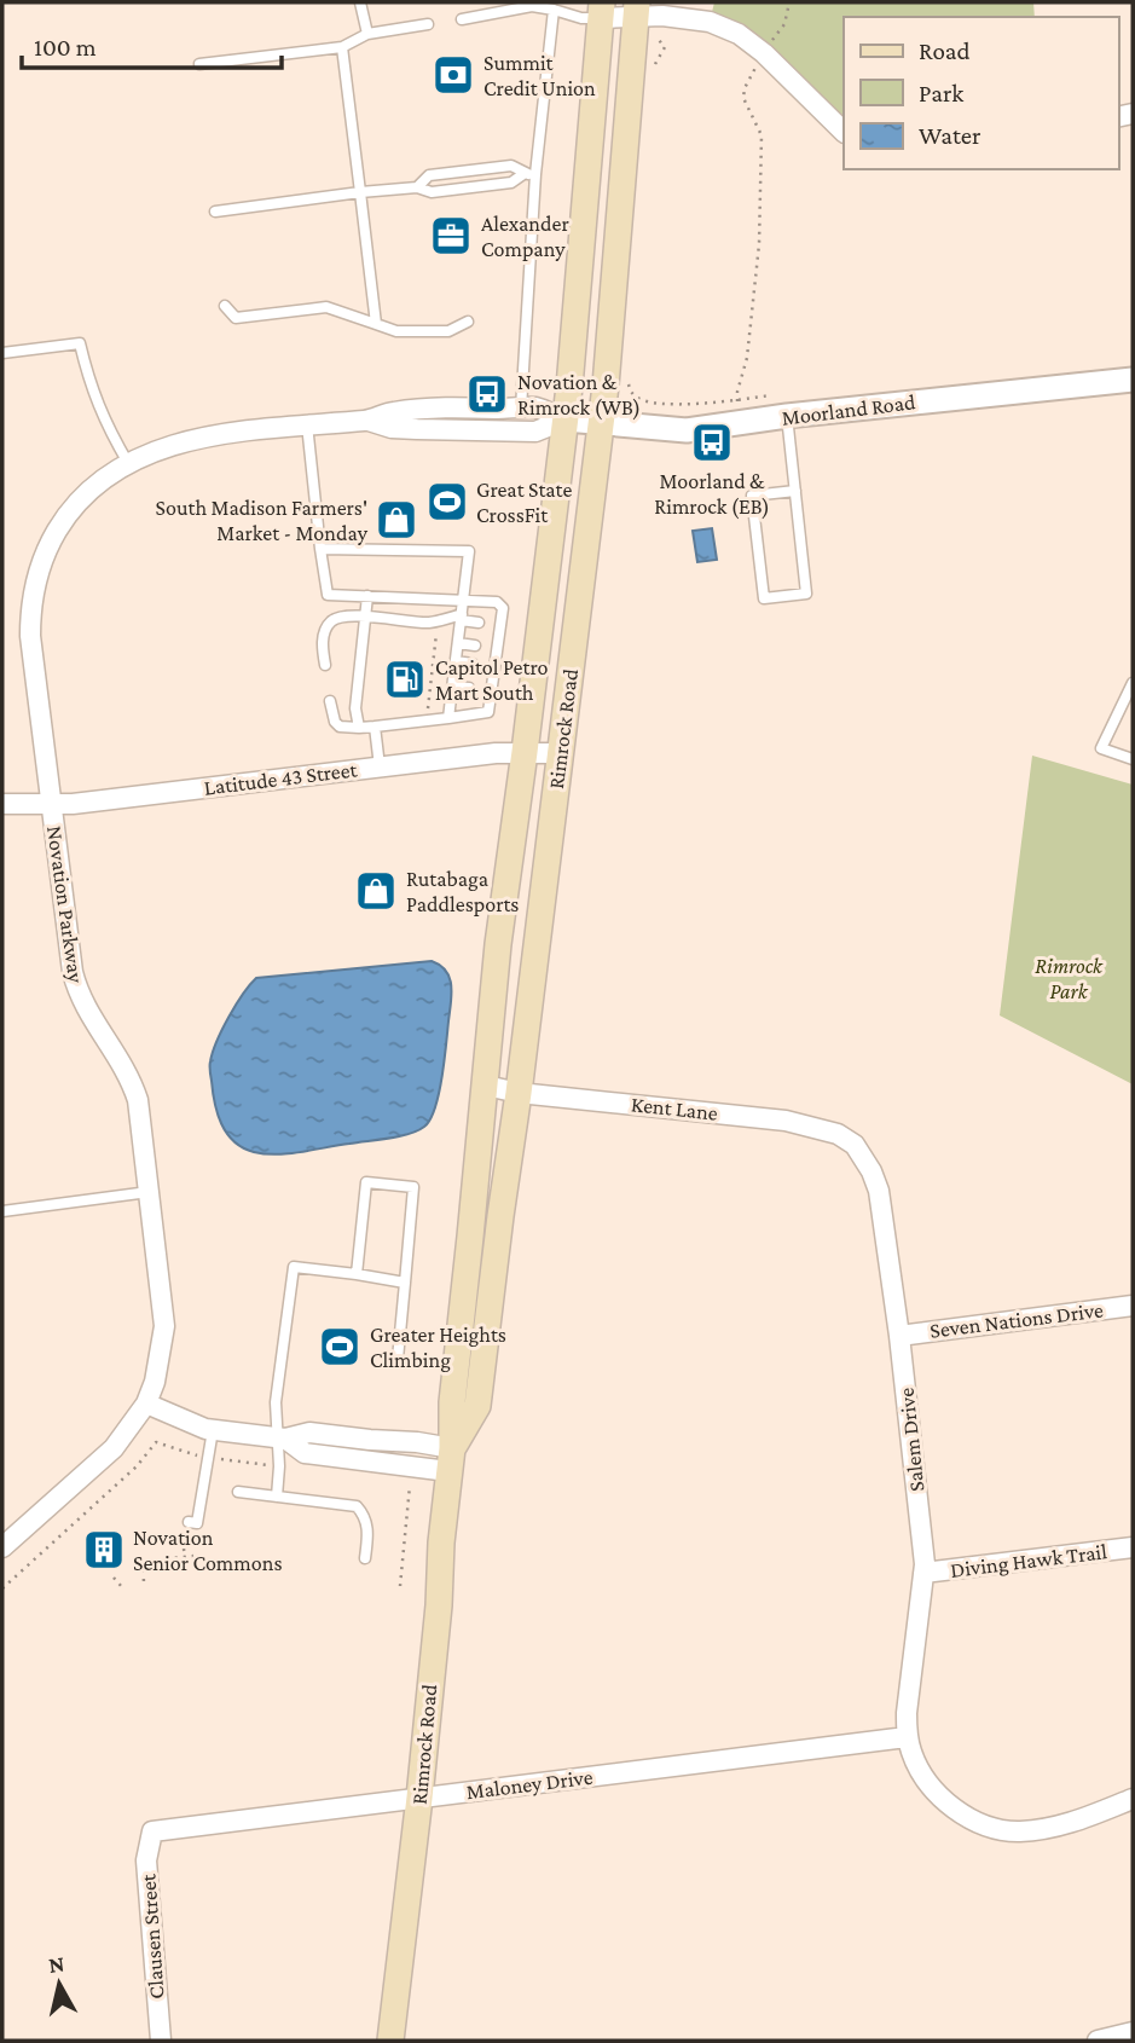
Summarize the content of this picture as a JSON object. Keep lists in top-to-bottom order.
{
  "streets": {
    "main road": ["Rimrock Road"],
    "street": [
      "Moorland Road",
      "Latitude 43 Street",
      "Novation Parkway",
      "Kent Lane",
      "Seven Nations Drive",
      "Salem Drive",
      "Diving Hawk Trail",
      "Maloney Drive",
      "Clausen Street"
    ]
  },
  "crossings": [
    ["Moorland Road", "Rimrock Road"],
    ["Moorland Road", "Novation Parkway"],
    ["Rimrock Road", "Latitude 43 Street"],
    ["Rimrock Road", "Novation Parkway"],
    ["Rimrock Road", "Kent Lane"],
    ["Rimrock Road", "Maloney Drive"],
    ["Latitude 43 Street", "Novation Parkway"],
    ["Kent Lane", "Salem Drive"],
    ["Seven Nations Drive", "Salem Drive"],
    ["Salem Drive", "Diving Hawk Trail"],
    ["Salem Drive", "Maloney Drive"],
    ["Maloney Drive", "Clausen Street"]
  ],
  "parks": ["Rimrock Park"],
  "places": {
    "bank": ["Summit Credit Union"],
    "office": ["Alexander Company"],
    "bus stop": ["Novation & Rimrock (WB)", "Moorland & Rimrock (EB)"],
    "sports": ["Great State CrossFit", "Greater Heights Climbing"],
    "shop": ["South Madison Farmers' Market - Monday", "Rutabaga Paddlesports"],
    "fuel station": ["Capitol Petro Mart South"],
    "building": ["Novation Senior Commons"]
  },
  "legend": ["Road", "Park", "Water"],
  "scale_bar": "100 m",
  "north": "top"
}
